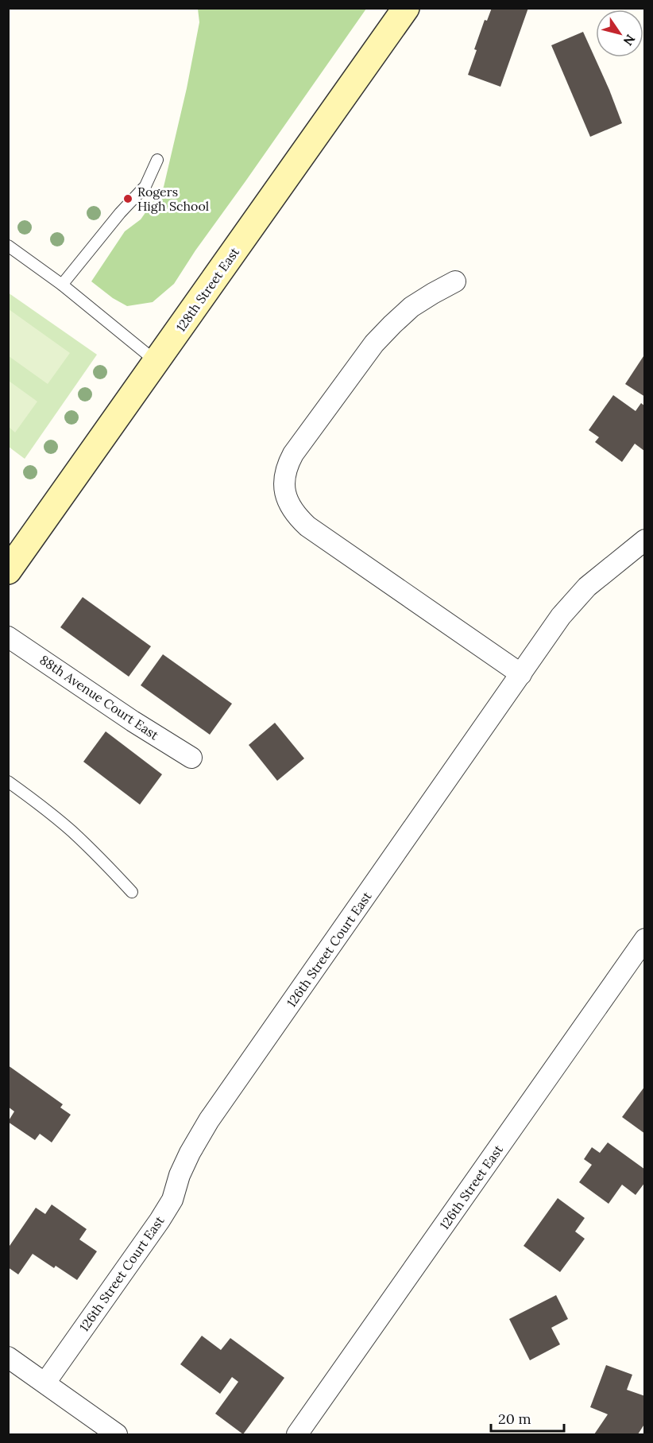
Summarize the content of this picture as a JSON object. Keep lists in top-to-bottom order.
{
  "streets": {
    "street": [
      "128th Street East",
      "88th Avenue Court East",
      "126th Street Court East",
      "126th Street East"
    ]
  },
  "places": ["Rogers High School"],
  "scale_bar": "20 m",
  "north": "bottom right"
}
